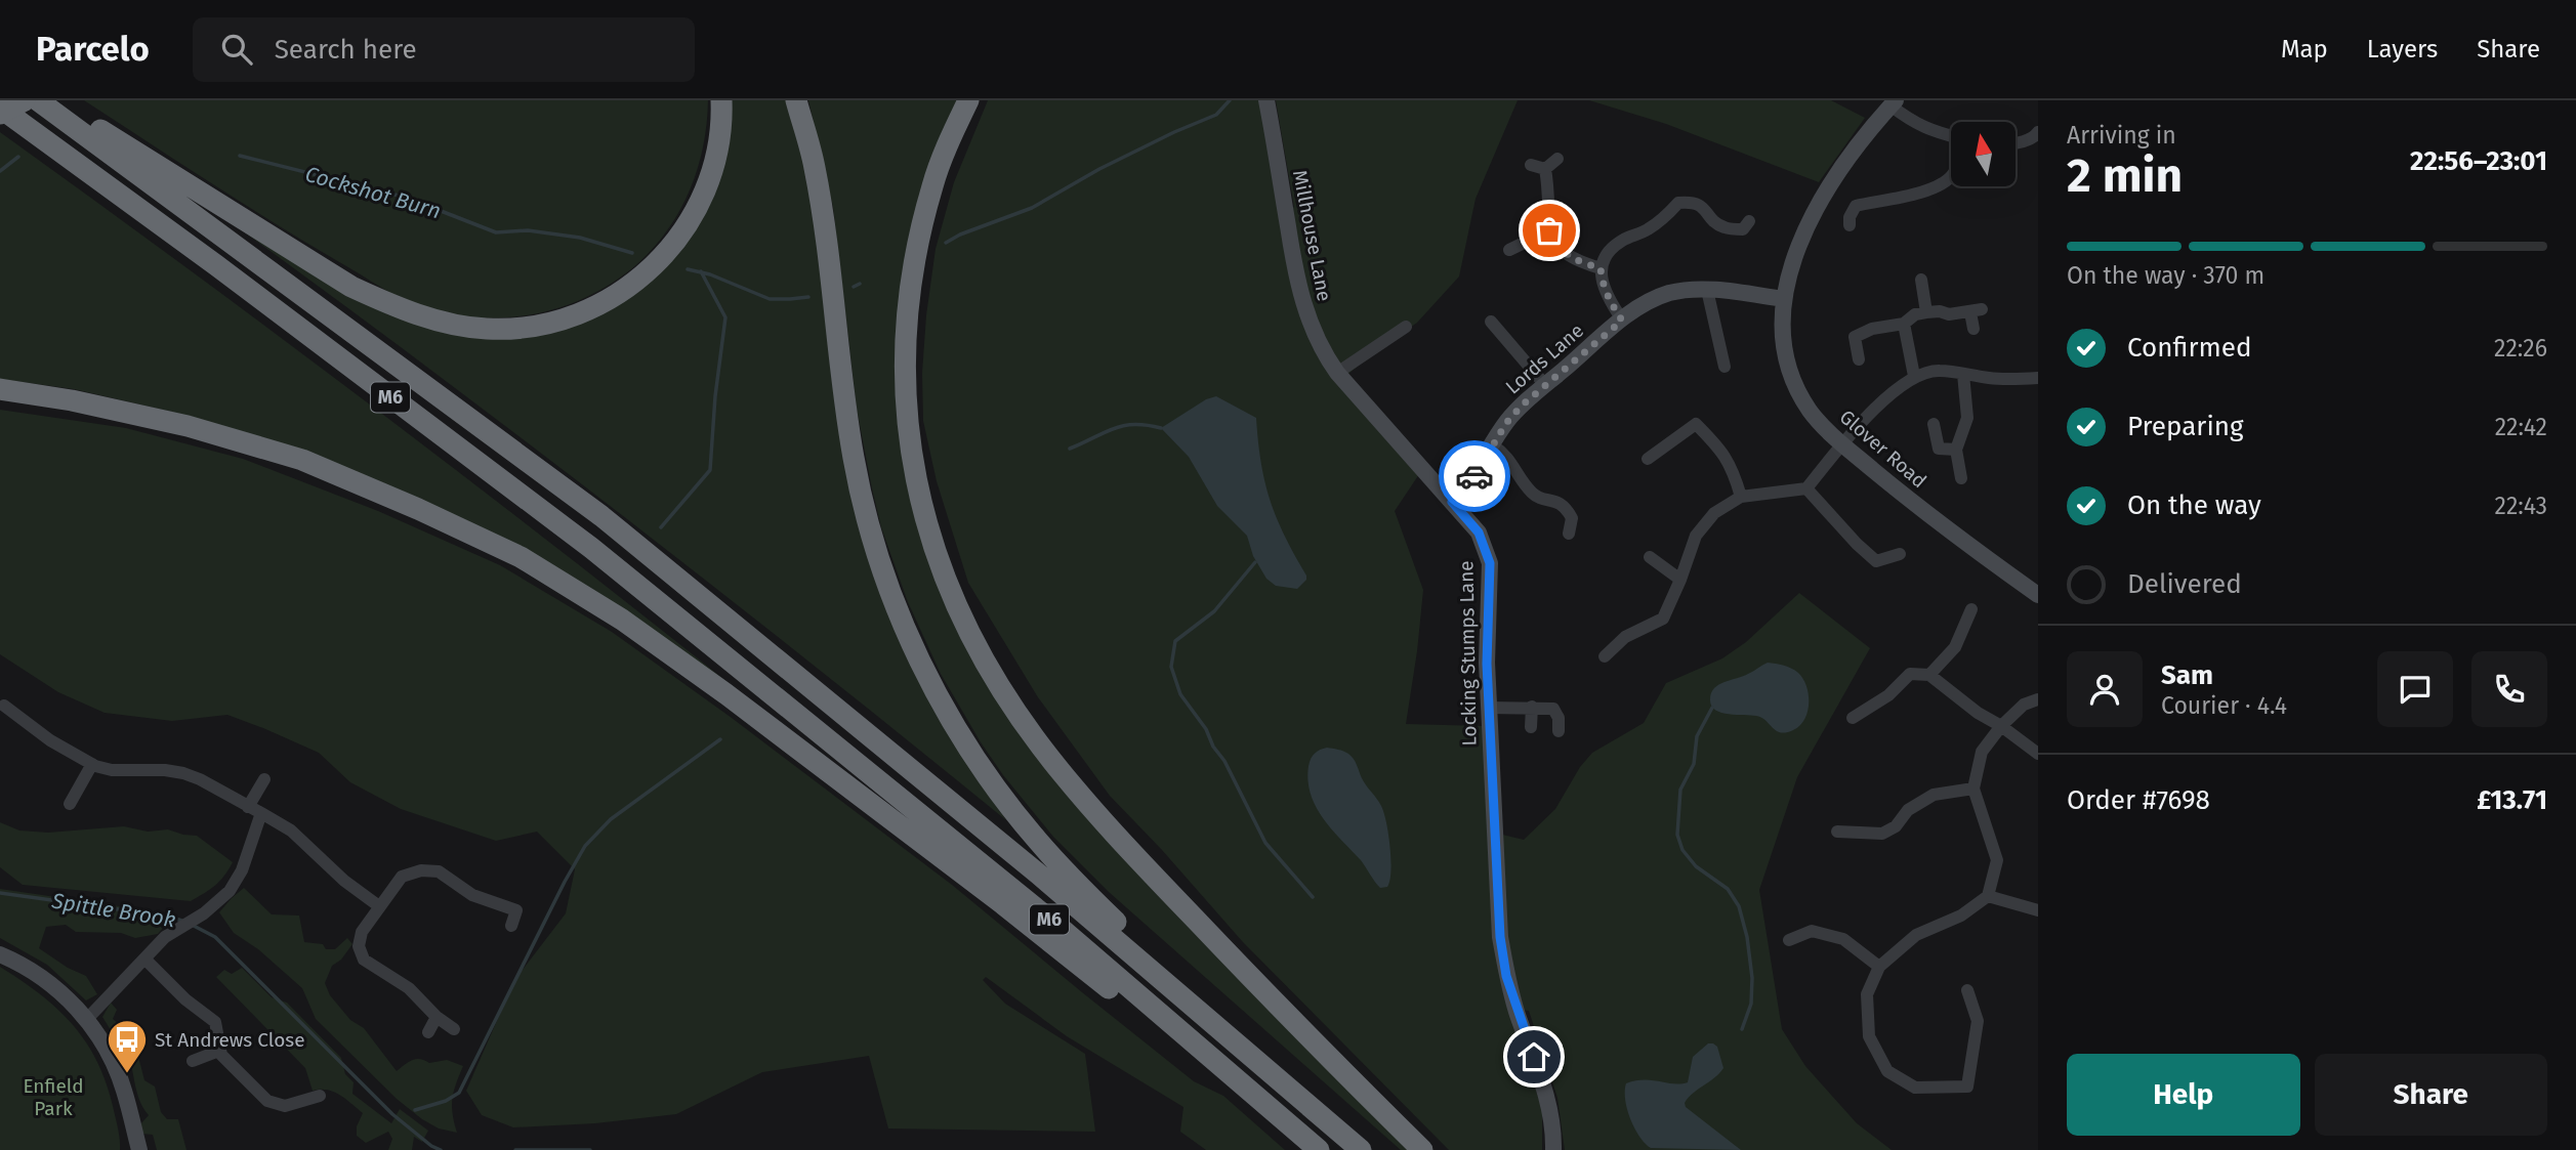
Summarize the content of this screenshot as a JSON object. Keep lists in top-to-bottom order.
{
  "streets": {
    "highway": ["M6"],
    "street": [
      "Millhouse Lane",
      "Lords Lane",
      "Glover Road",
      "Locking Stumps Lane"
    ]
  },
  "crossings": [
    ["Millhouse Lane", "Locking Stumps Lane"],
    ["Lords Lane", "Glover Road"],
    ["Lords Lane", "Locking Stumps Lane"]
  ],
  "water": ["Cockshot Burn", "Spittle Brook"],
  "parks": ["Enfield Park"],
  "places": {
    "bus stop": ["St Andrews Close"]
  },
  "north": "top",
  "page": {
    "header": "Parcelo",
    "search": "Search here",
    "nav": ["Map", "Layers", "Share"],
    "heading": ["2 min", "Arriving in", "22:56–23:01"],
    "panel": [
      "Sam",
      "Courier · 4.4",
      "Order #7698",
      "£13.71"
    ],
    "bar": "On the way · 370 m",
    "list": [
      ["Confirmed", "22:26"],
      ["Preparing", "22:42"],
      ["On the way", "22:43"],
      "Delivered"
    ],
    "buttons": ["Help", "Share"]
  }
}
